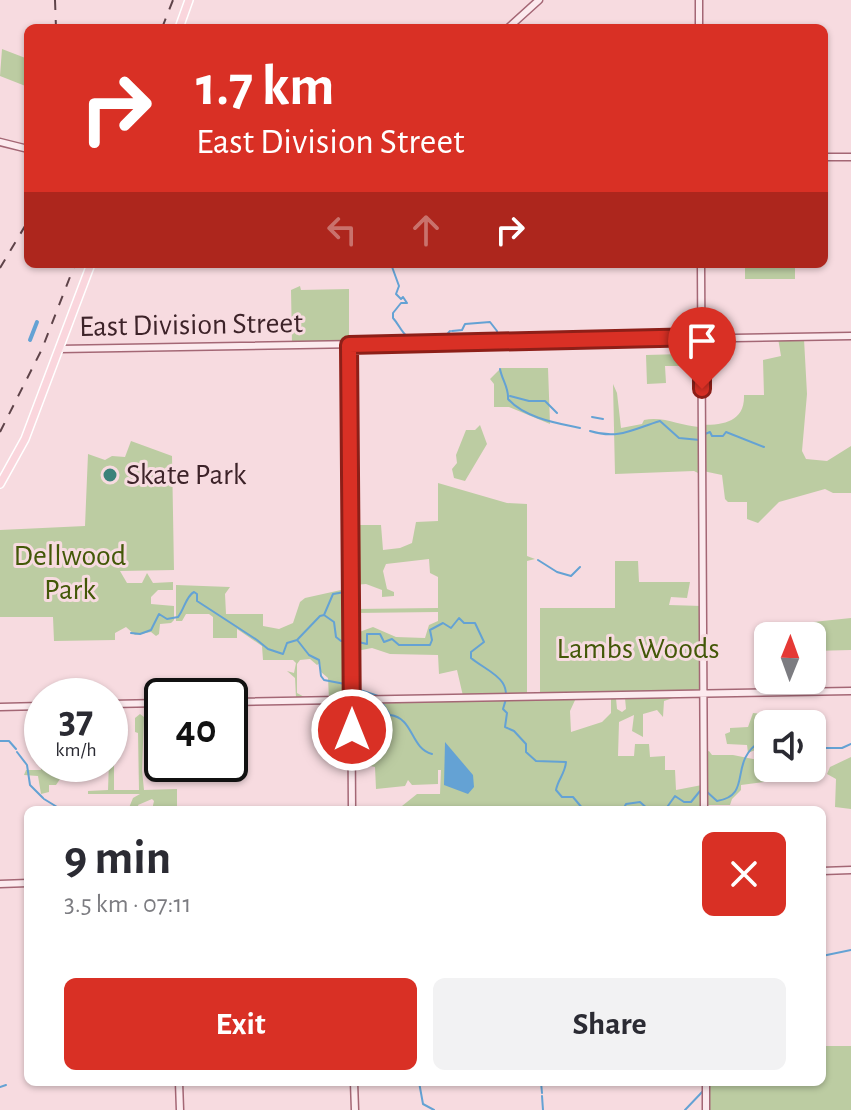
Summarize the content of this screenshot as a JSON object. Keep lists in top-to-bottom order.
{
  "streets": {
    "street": ["East Division Street"]
  },
  "parks": ["Dellwood Park", "Lambs Woods"],
  "places": ["Skate Park"],
  "north": "top",
  "page": {
    "turn": ["1.7 km", "East Division Street"],
    "speed": "37 km/h",
    "limit": "40",
    "heading": ["9 min", "3.5 km · 07:11"],
    "buttons": ["Exit", "Share"]
  }
}
